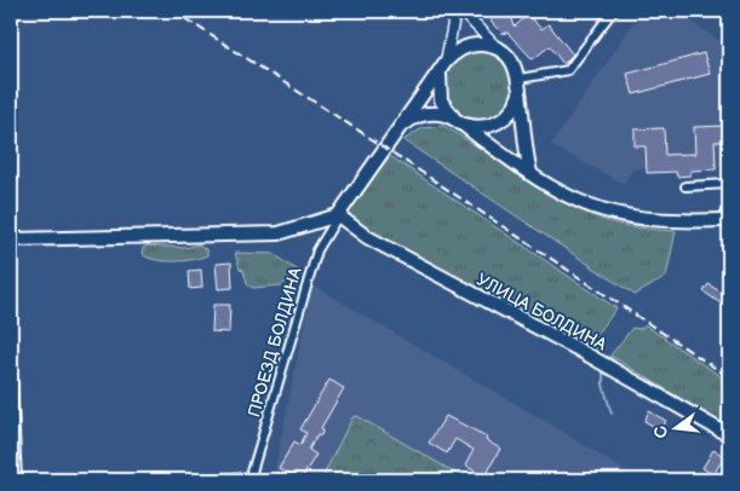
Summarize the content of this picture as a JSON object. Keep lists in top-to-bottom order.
{
  "streets": {
    "main road": ["УЛИЦА БОЛДИНА"],
    "street": ["ПРОЕЗД БОЛДИНА"]
  },
  "crossings": [
    ["УЛИЦА БОЛДИНА", "ПРОЕЗД БОЛДИНА"]
  ],
  "north": "left"
}
